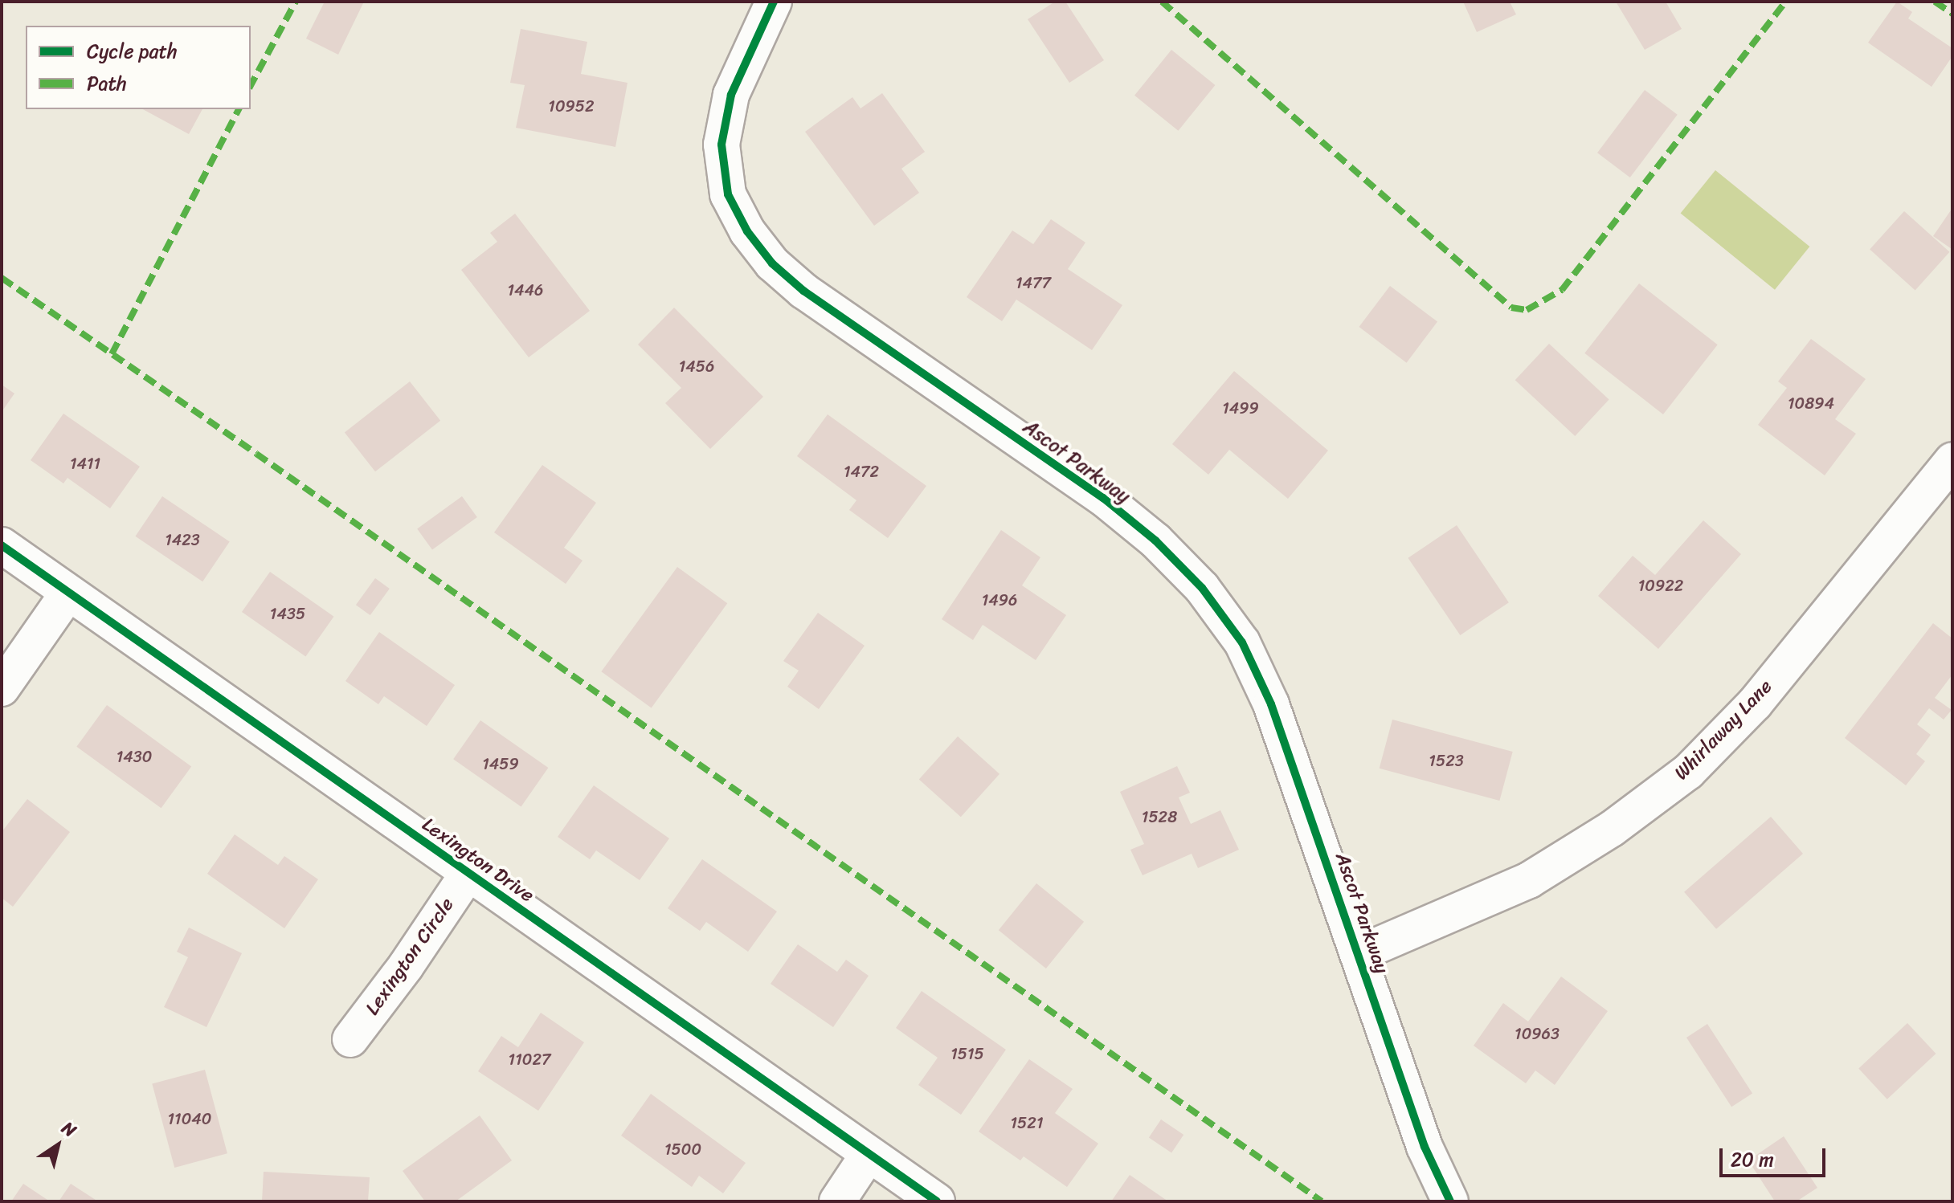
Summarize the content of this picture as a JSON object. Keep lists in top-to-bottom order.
{
  "streets": {
    "street": [
      "Ascot Parkway",
      "Whirlaway Lane",
      "Lexington Drive",
      "Lexington Circle"
    ]
  },
  "crossings": [
    ["Ascot Parkway", "Whirlaway Lane"],
    ["Lexington Drive", "Lexington Circle"]
  ],
  "house_numbers": [
    "10952",
    "1477",
    "1446",
    "1456",
    "10894",
    "1499",
    "1411",
    "1472",
    "1423",
    "10922",
    "1496",
    "1435",
    "1430",
    "1523",
    "1459",
    "1528",
    "10963",
    "1515",
    "11027",
    "11040",
    "1521",
    "1500"
  ],
  "legend": ["Cycle path", "Path"],
  "scale_bar": "20 m",
  "north": "top right"
}
